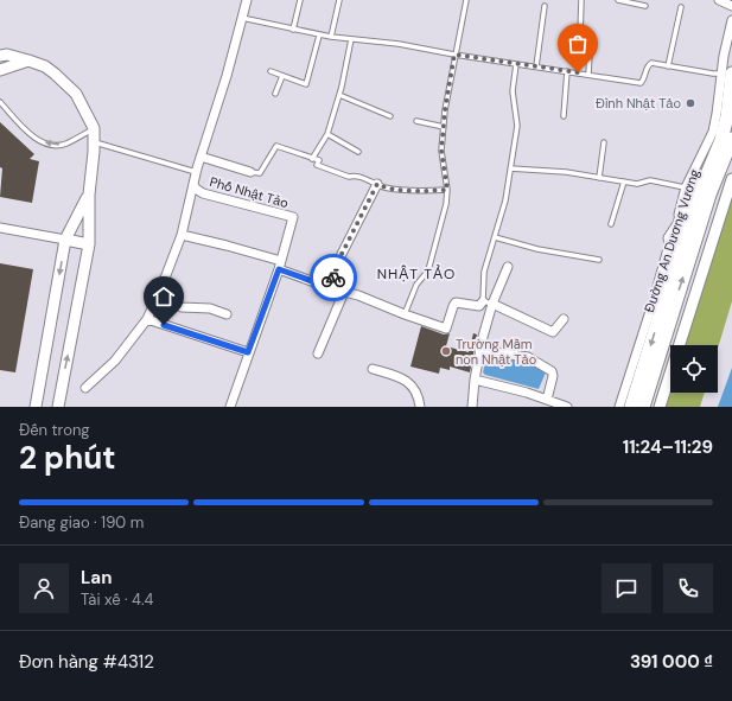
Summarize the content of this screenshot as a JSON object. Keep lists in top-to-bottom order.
{
  "streets": {
    "main road": ["Đường An Dương Vương"],
    "street": ["Phố Nhật Tảo"]
  },
  "districts": ["NHẬT TẢO"],
  "places": ["Đình Nhật Tảo", "Trường Mầm non Nhật Tảo"],
  "page": {
    "heading": ["2 phút", "Đến trong", "11:24–11:29"],
    "panel": [
      "Lan",
      "Tài xế · 4.4",
      "Đơn hàng #4312",
      "391 000 ₫"
    ],
    "bar": "Đang giao · 190 m"
  }
}
